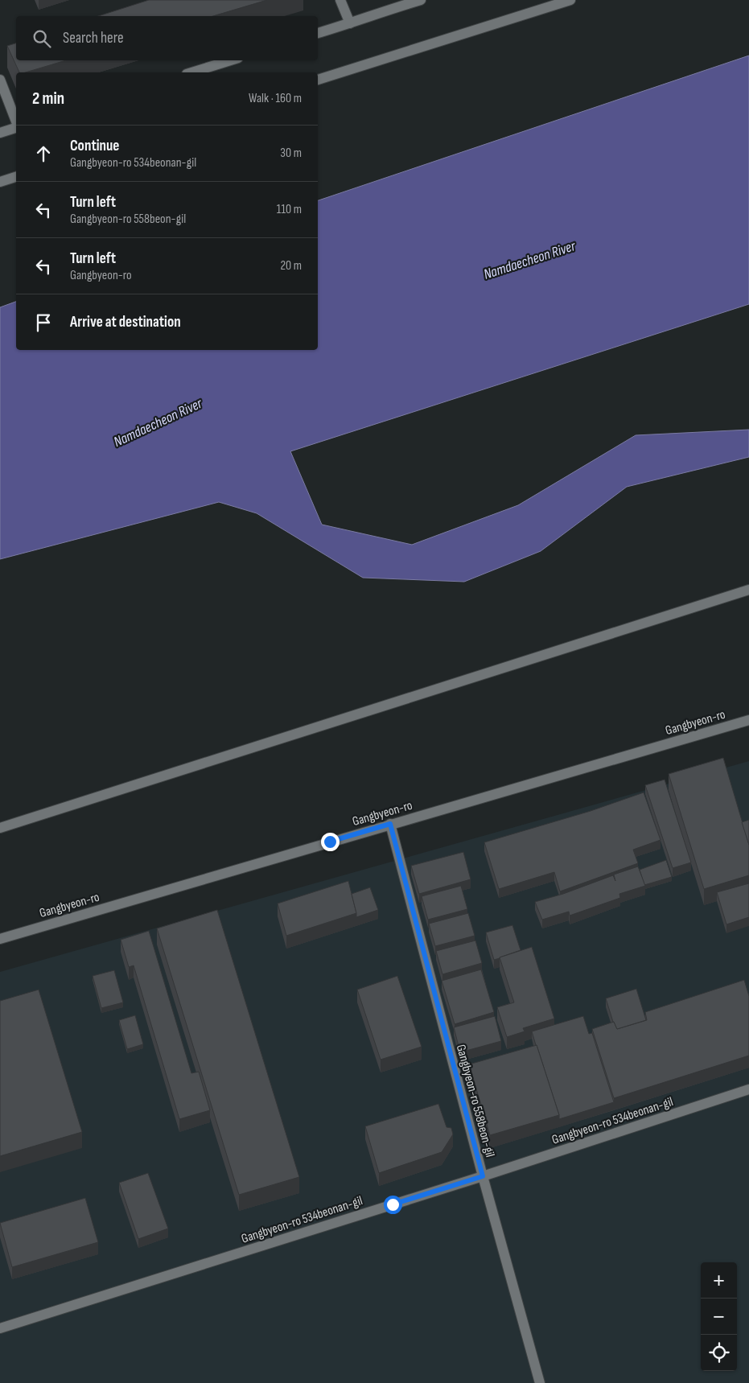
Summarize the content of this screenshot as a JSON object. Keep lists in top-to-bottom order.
{
  "streets": {
    "street": ["Gangbyeon-ro", "Gangbyeon-ro 558beon-gil", "Gangbyeon-ro 534beonan-gil"]
  },
  "crossings": [
    ["Gangbyeon-ro", "Gangbyeon-ro 558beon-gil"],
    ["Gangbyeon-ro 558beon-gil", "Gangbyeon-ro 534beonan-gil"]
  ],
  "water": ["Namdaecheon River"],
  "page": {
    "search": "Search here",
    "heading": ["2 min", "Walk · 160 m"],
    "list": [
      ["Continue", "Gangbyeon-ro 534beonan-gil", "30 m"],
      ["Turn left", "Gangbyeon-ro 558beon-gil", "110 m"],
      ["Turn left", "Gangbyeon-ro", "20 m"],
      "Arrive at destination"
    ],
    "map_buttons": ["+", "−"]
  }
}
